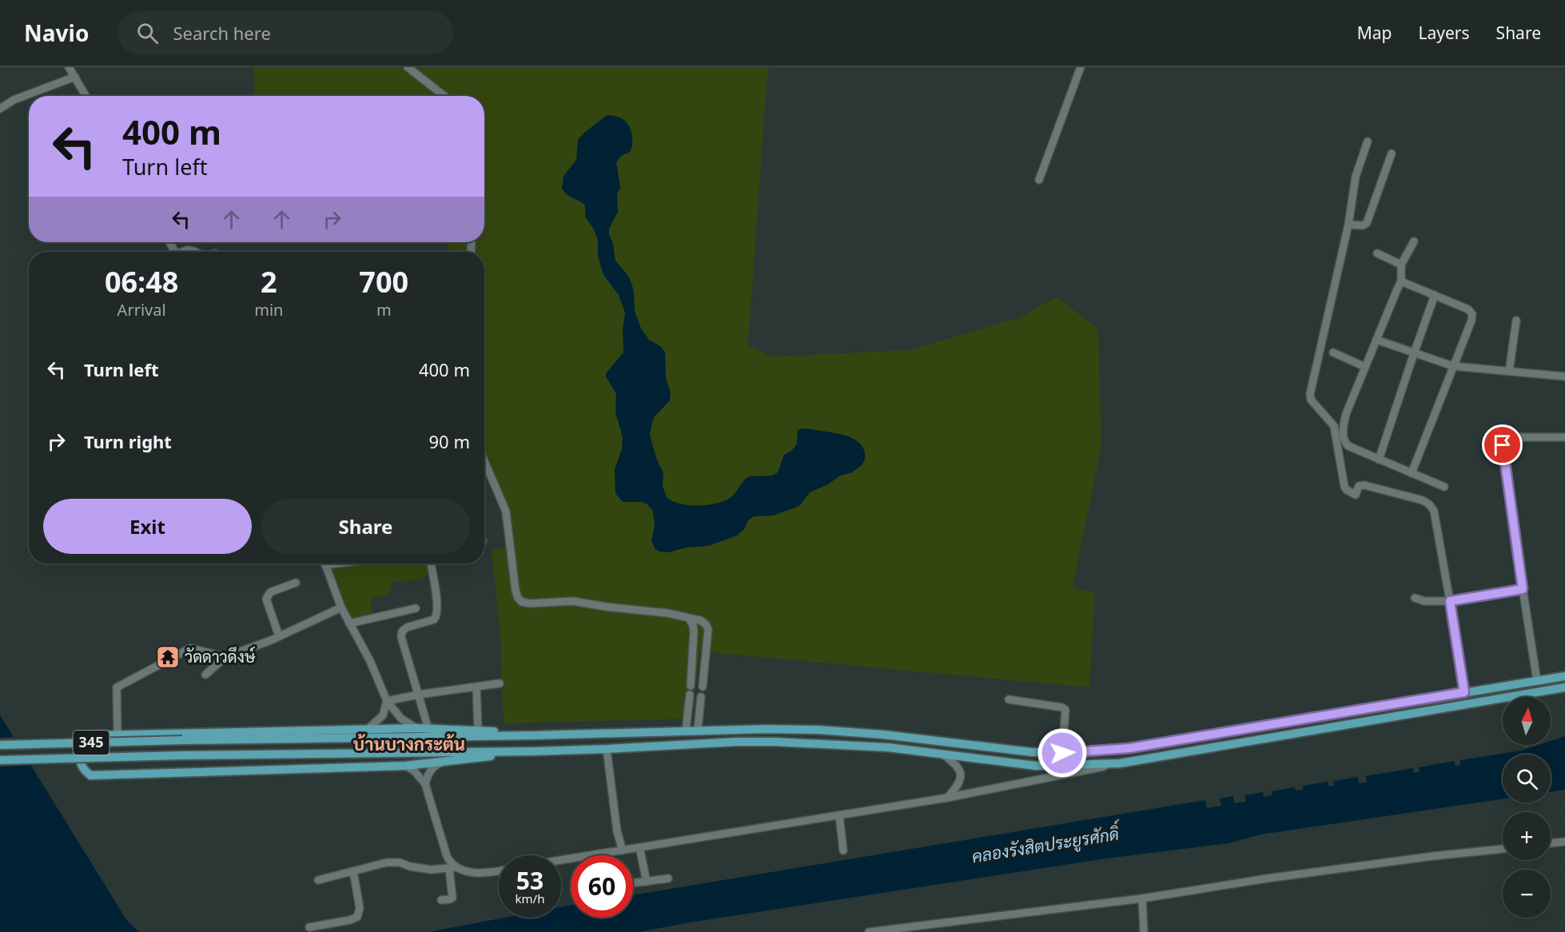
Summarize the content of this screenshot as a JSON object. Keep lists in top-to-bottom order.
{
  "streets": {
    "main road": ["345"]
  },
  "districts": ["บ้านบางกระต้น"],
  "water": ["คลองรังสิตประยูรศักดิ์"],
  "places": {
    "temple": ["วัดดาวดึงษ์"]
  },
  "north": "top",
  "page": {
    "header": "Navio",
    "search": "Search here",
    "nav": ["Map", "Layers", "Share"],
    "turn": ["400 m", "Turn left"],
    "eta": [
      "06:48",
      "Arrival",
      "2",
      "min",
      "700",
      "m"
    ],
    "list": [
      {
        "name": "Turn left",
        "value": "400 m"
      },
      {
        "name": "Turn right",
        "value": "90 m"
      }
    ],
    "buttons": ["Exit", "Share"],
    "map_buttons": ["+", "−"],
    "speed": "53 km/h",
    "limit": "60"
  }
}
